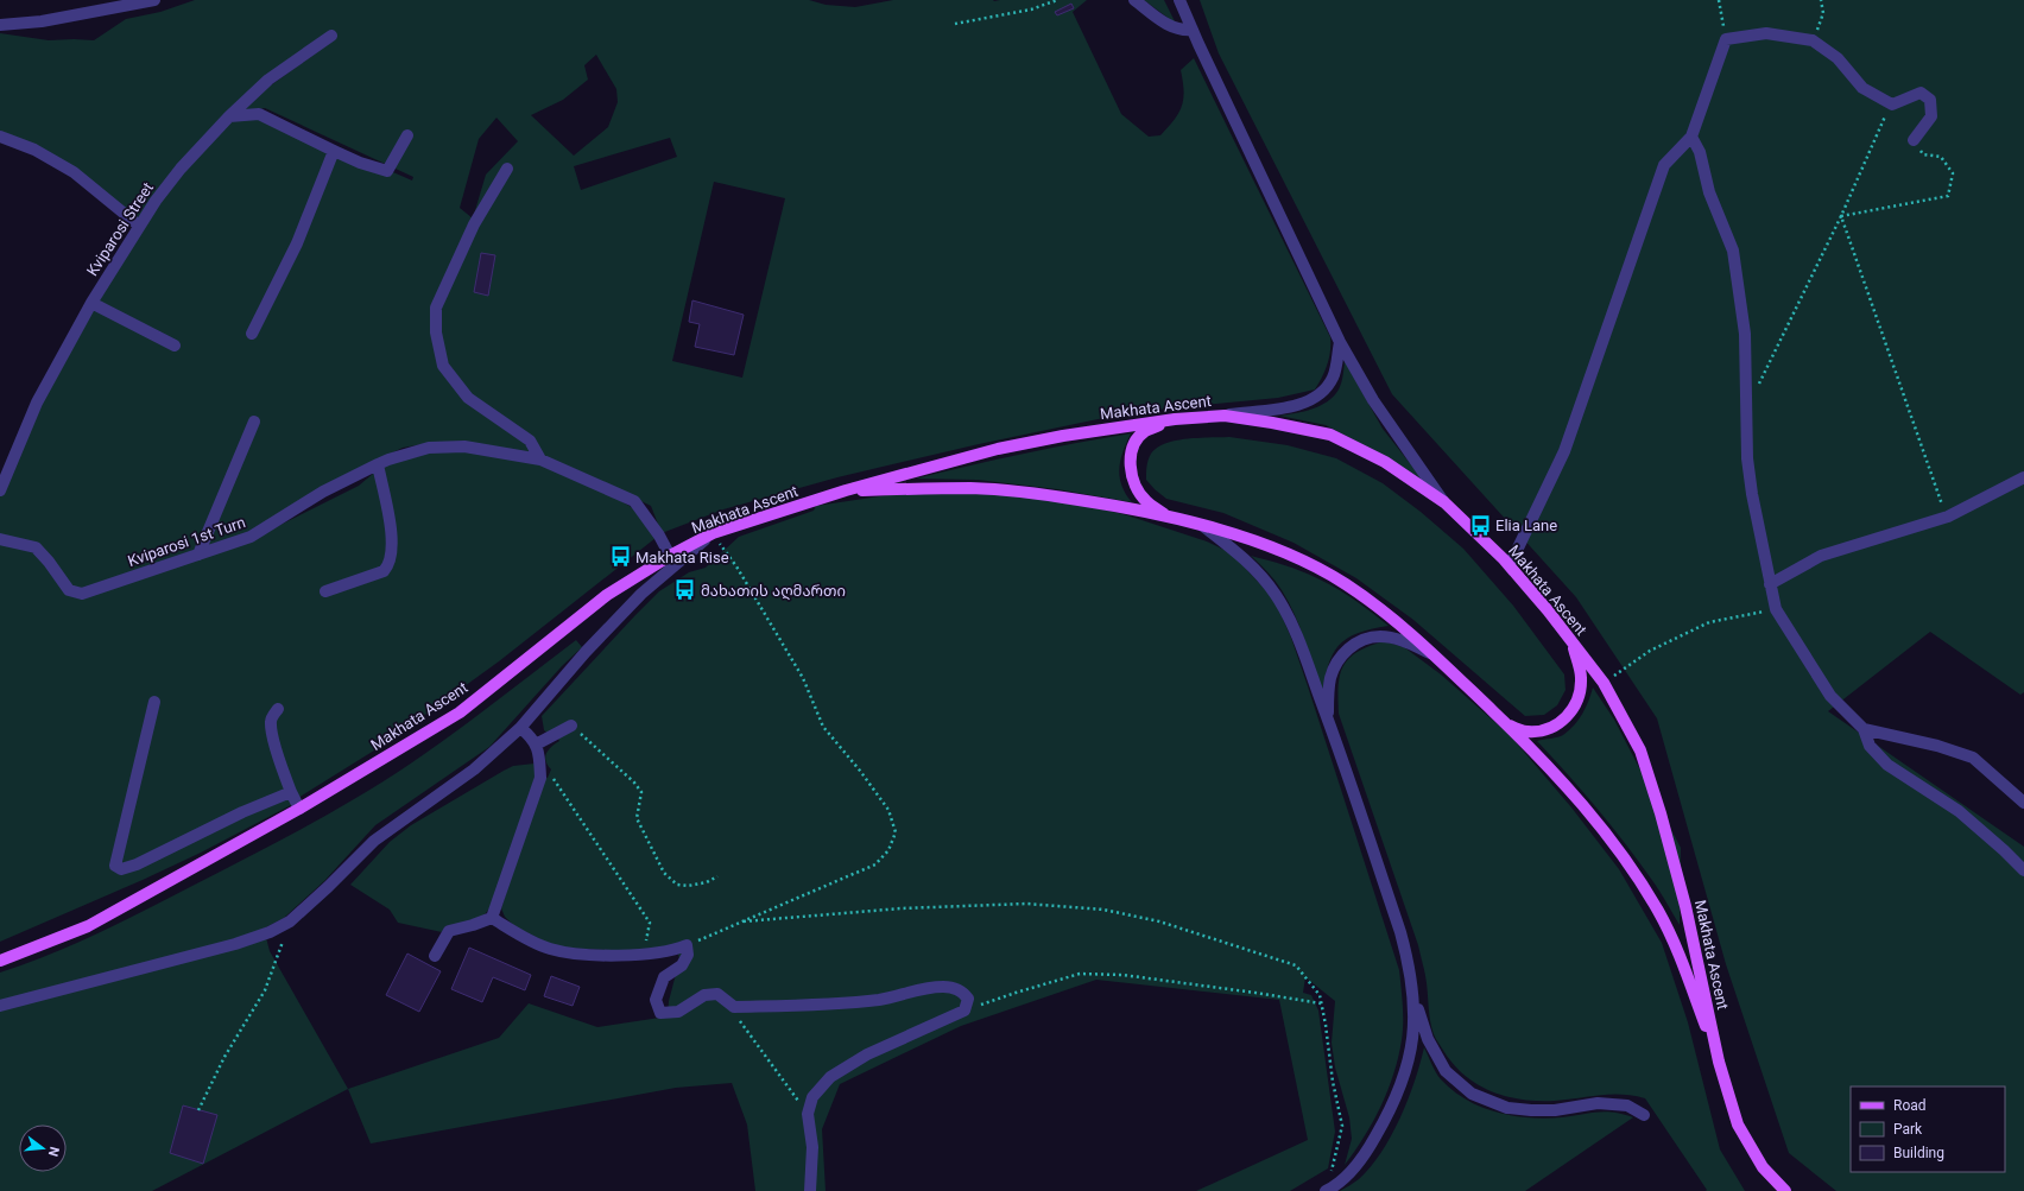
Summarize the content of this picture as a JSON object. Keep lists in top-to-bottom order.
{
  "streets": {
    "main road": ["Makhata Ascent"],
    "street": ["Kviparosi Street", "Kviparosi 1st Turn"]
  },
  "crossings": [
    ["Makhata Ascent", "Kviparosi 1st Turn"]
  ],
  "places": {
    "bus stop": ["Elia Lane", "Makhata Rise", "მახათის აღმართი"]
  },
  "legend": ["Road", "Park", "Building"],
  "north": "right"
}
